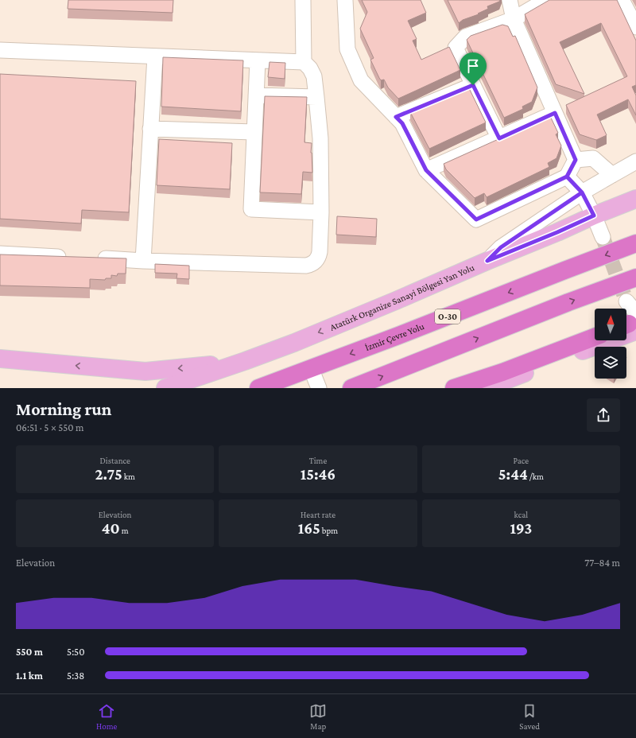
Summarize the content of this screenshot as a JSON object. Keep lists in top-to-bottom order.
{
  "streets": {
    "highway": ["O-30", "İzmir Çevre Yolu"],
    "main road": ["Atatürk Organize Sanayi Bölgesi Yan Yolu"]
  },
  "one_way": ["Atatürk Organize Sanayi Bölgesi Yan Yolu"],
  "north": "top",
  "page": {
    "heading": ["Morning run", "06:51 · 5 × 550 m"],
    "stats": [
      ["Distance", "2.75 km"],
      ["Time", "15:46"],
      ["Pace", "5:44 /km"],
      ["Elevation", "40 m"],
      ["Heart rate", "165 bpm"],
      ["kcal", "193"]
    ],
    "chart": ["Elevation", "77–84 m"],
    "list": [
      {
        "name": "550 m",
        "note": "5:50"
      },
      {
        "name": "1.1 km",
        "note": "5:38"
      }
    ],
    "tabs": ["Home", "Map", "Saved"]
  }
}
